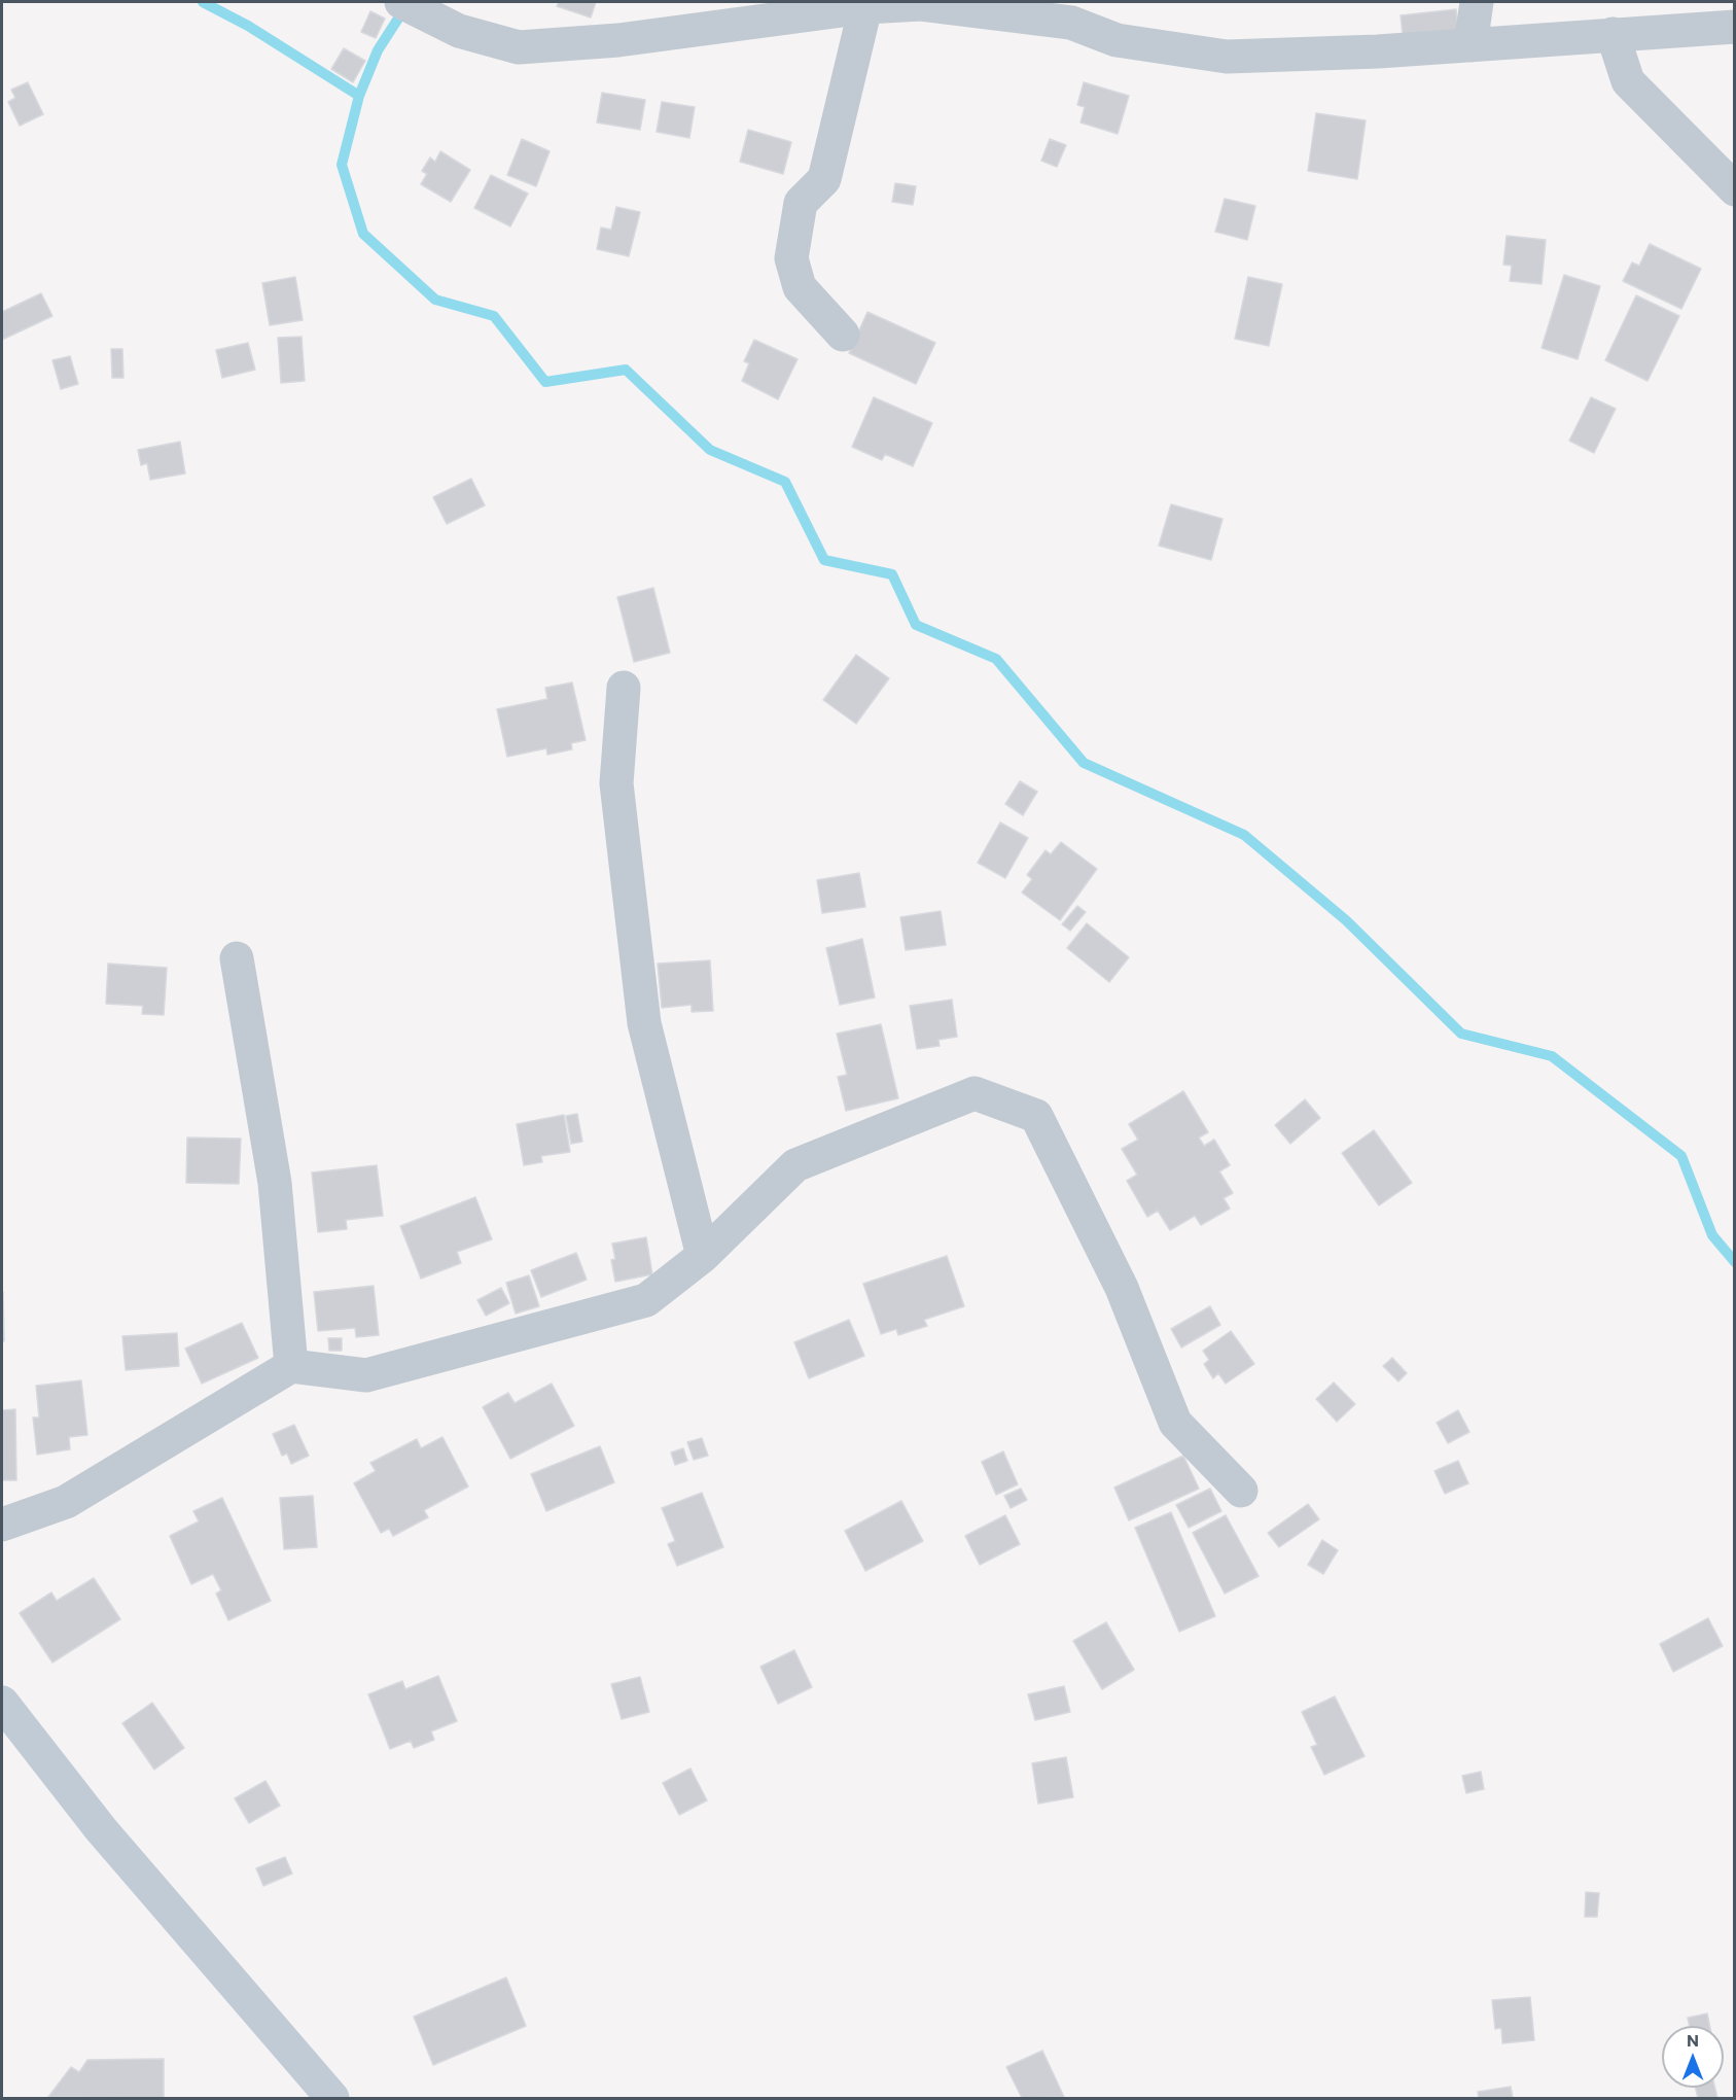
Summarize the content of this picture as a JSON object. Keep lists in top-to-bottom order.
{
  "north": "top"
}
